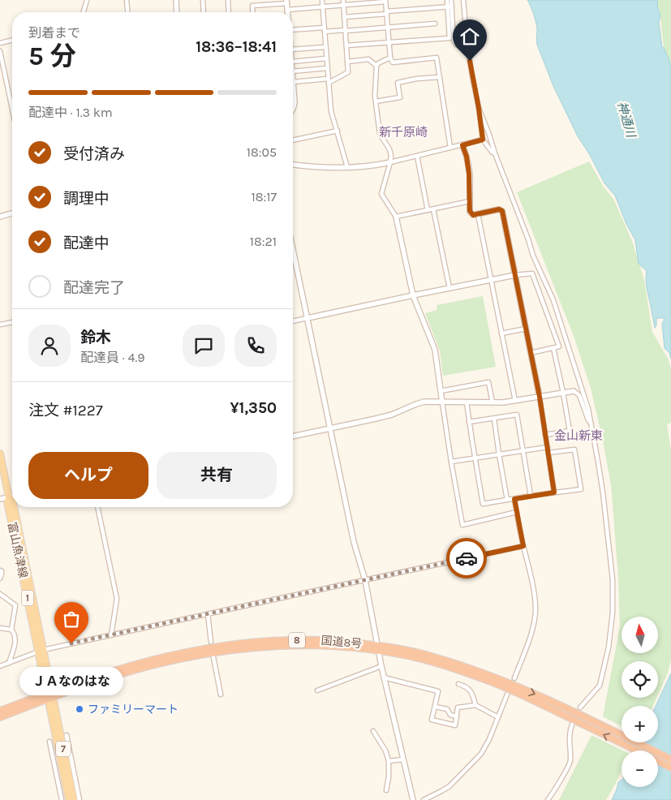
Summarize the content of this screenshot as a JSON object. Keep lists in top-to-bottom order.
{
  "streets": {
    "highway": ["8", "国道8号"],
    "main road": ["富山魚津線", "1", "7"]
  },
  "crossings": [
    ["富山魚津線", "国道8号"],
    ["富山魚津線", "7"],
    ["国道8号", "7"]
  ],
  "districts": ["新千原崎", "金山新東"],
  "water": ["神通川"],
  "places": ["ＪＡなのはな", "ファミリーマート"],
  "north": "top",
  "page": {
    "heading": ["5 分", "到着まで", "18:36–18:41"],
    "panel": [
      "鈴木",
      "配達員 · 4.9",
      "注文 #1227",
      "¥1,350"
    ],
    "bar": "配達中 · 1.3 km",
    "list": [
      ["受付済み", "18:05"],
      ["調理中", "18:17"],
      ["配達中", "18:21"],
      "配達完了"
    ],
    "buttons": ["ヘルプ", "共有"],
    "map_buttons": ["+", "−"],
    "bubble": "ＪＡなのはな"
  }
}
